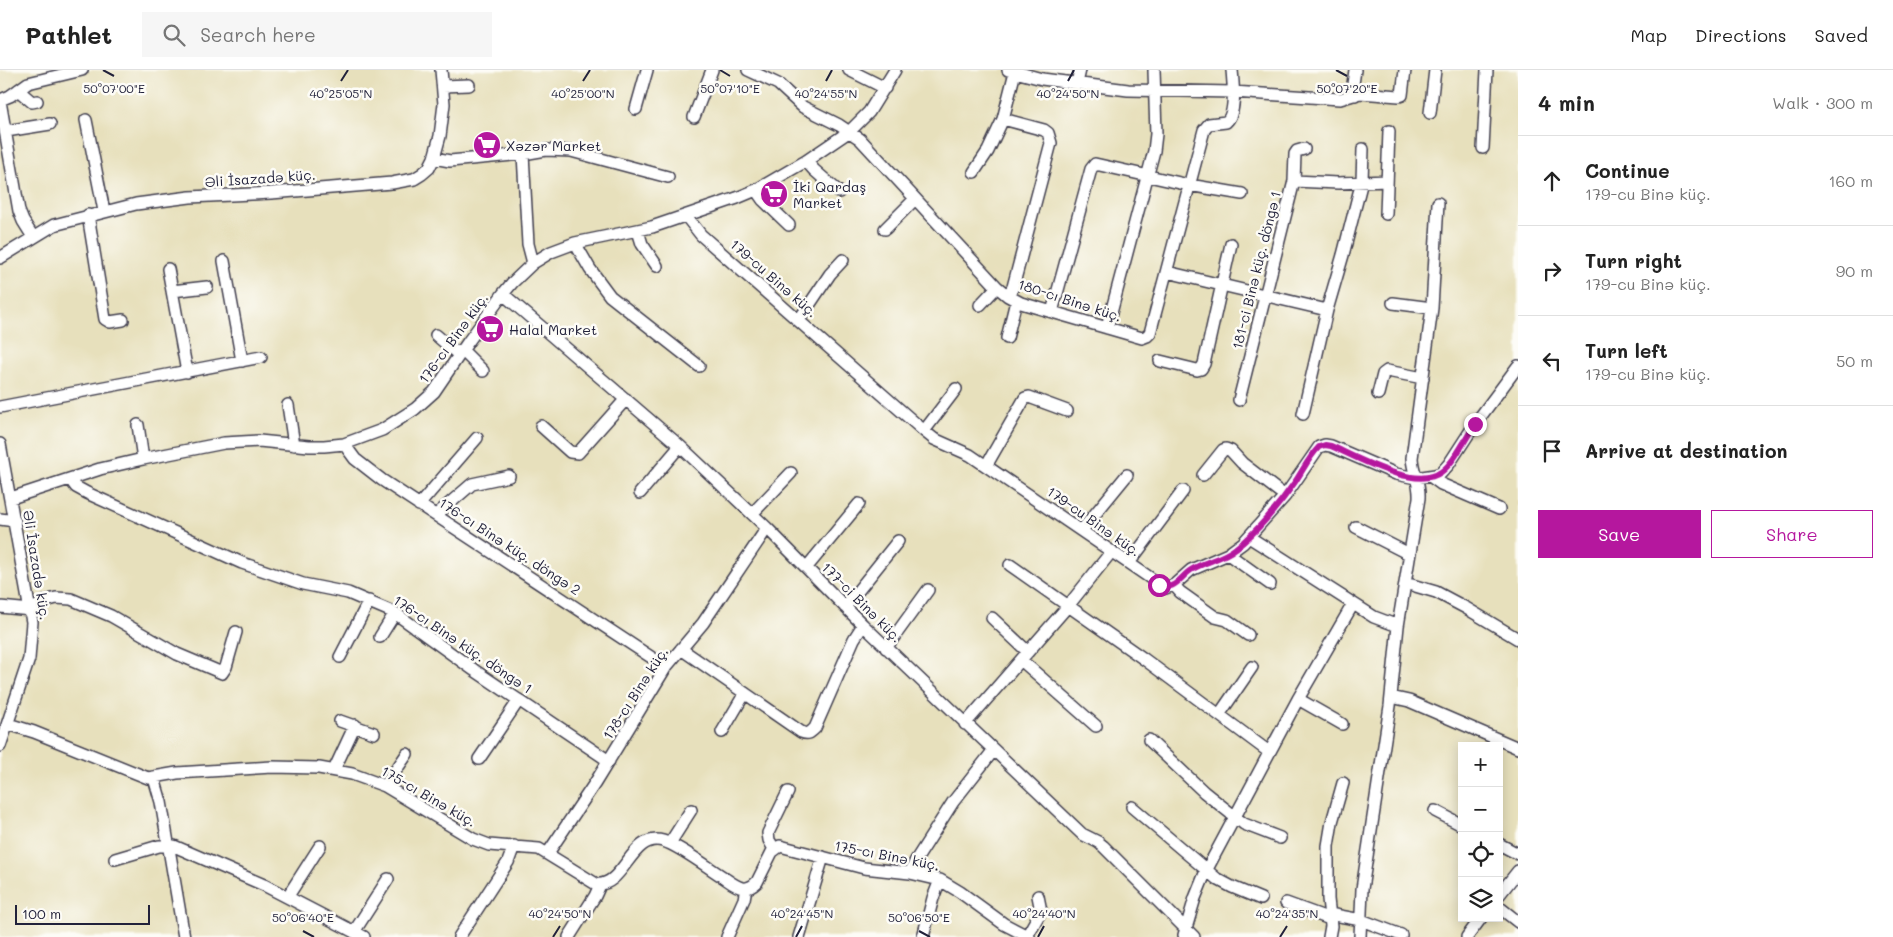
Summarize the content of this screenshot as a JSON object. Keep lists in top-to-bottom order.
{
  "streets": {
    "street": [
      "Əli İsazadə küç.",
      "181-ci Binə küç. döngə 1",
      "179-cu Binə küç.",
      "180-cı Binə küç.",
      "176-cı Binə küç.",
      "176-cı Binə küç. döngə 2",
      "177-ci Binə küç.",
      "176-cı Binə küç. döngə 1",
      "178-cı Binə küç.",
      "175-cı Binə küç."
    ]
  },
  "crossings": [
    ["Əli İsazadə küç.", "176-cı Binə küç."],
    ["Əli İsazadə küç.", "175-cı Binə küç."],
    ["179-cu Binə küç.", "176-cı Binə küç."],
    ["180-cı Binə küç.", "176-cı Binə küç."],
    ["176-cı Binə küç.", "176-cı Binə küç. döngə 2"],
    ["176-cı Binə küç.", "177-ci Binə küç."],
    ["176-cı Binə küç.", "176-cı Binə küç. döngə 1"],
    ["176-cı Binə küç. döngə 2", "178-cı Binə küç."],
    ["177-ci Binə küç.", "178-cı Binə küç."],
    ["176-cı Binə küç. döngə 1", "178-cı Binə küç."],
    ["178-cı Binə küç.", "175-cı Binə küç."]
  ],
  "places": {
    "supermarket": ["Xəzər Market", "İki Qardaş Market", "Halal Market"]
  },
  "scale_bar": "100 m",
  "page": {
    "header": "Pathlet",
    "search": "Search here",
    "nav": ["Map", "Directions", "Saved"],
    "heading": ["4 min", "Walk · 300 m"],
    "list": [
      ["Continue", "179-cu Binə küç.", "160 m"],
      ["Turn right", "179-cu Binə küç.", "90 m"],
      ["Turn left", "179-cu Binə küç.", "50 m"],
      "Arrive at destination"
    ],
    "buttons": ["Save", "Share"],
    "map_buttons": ["+", "−"],
    "scale": "100 m"
  },
  "coordinates": [
    "50°07'10\"E",
    "50°07'00\"E",
    "50°07'20\"E",
    "40°25'05\"N",
    "40°25'00\"N",
    "40°24'55\"N",
    "40°24'50\"N",
    "40°24'45\"N",
    "40°24'40\"N",
    "40°24'35\"N",
    "50°06'40\"E",
    "50°06'50\"E"
  ]
}
